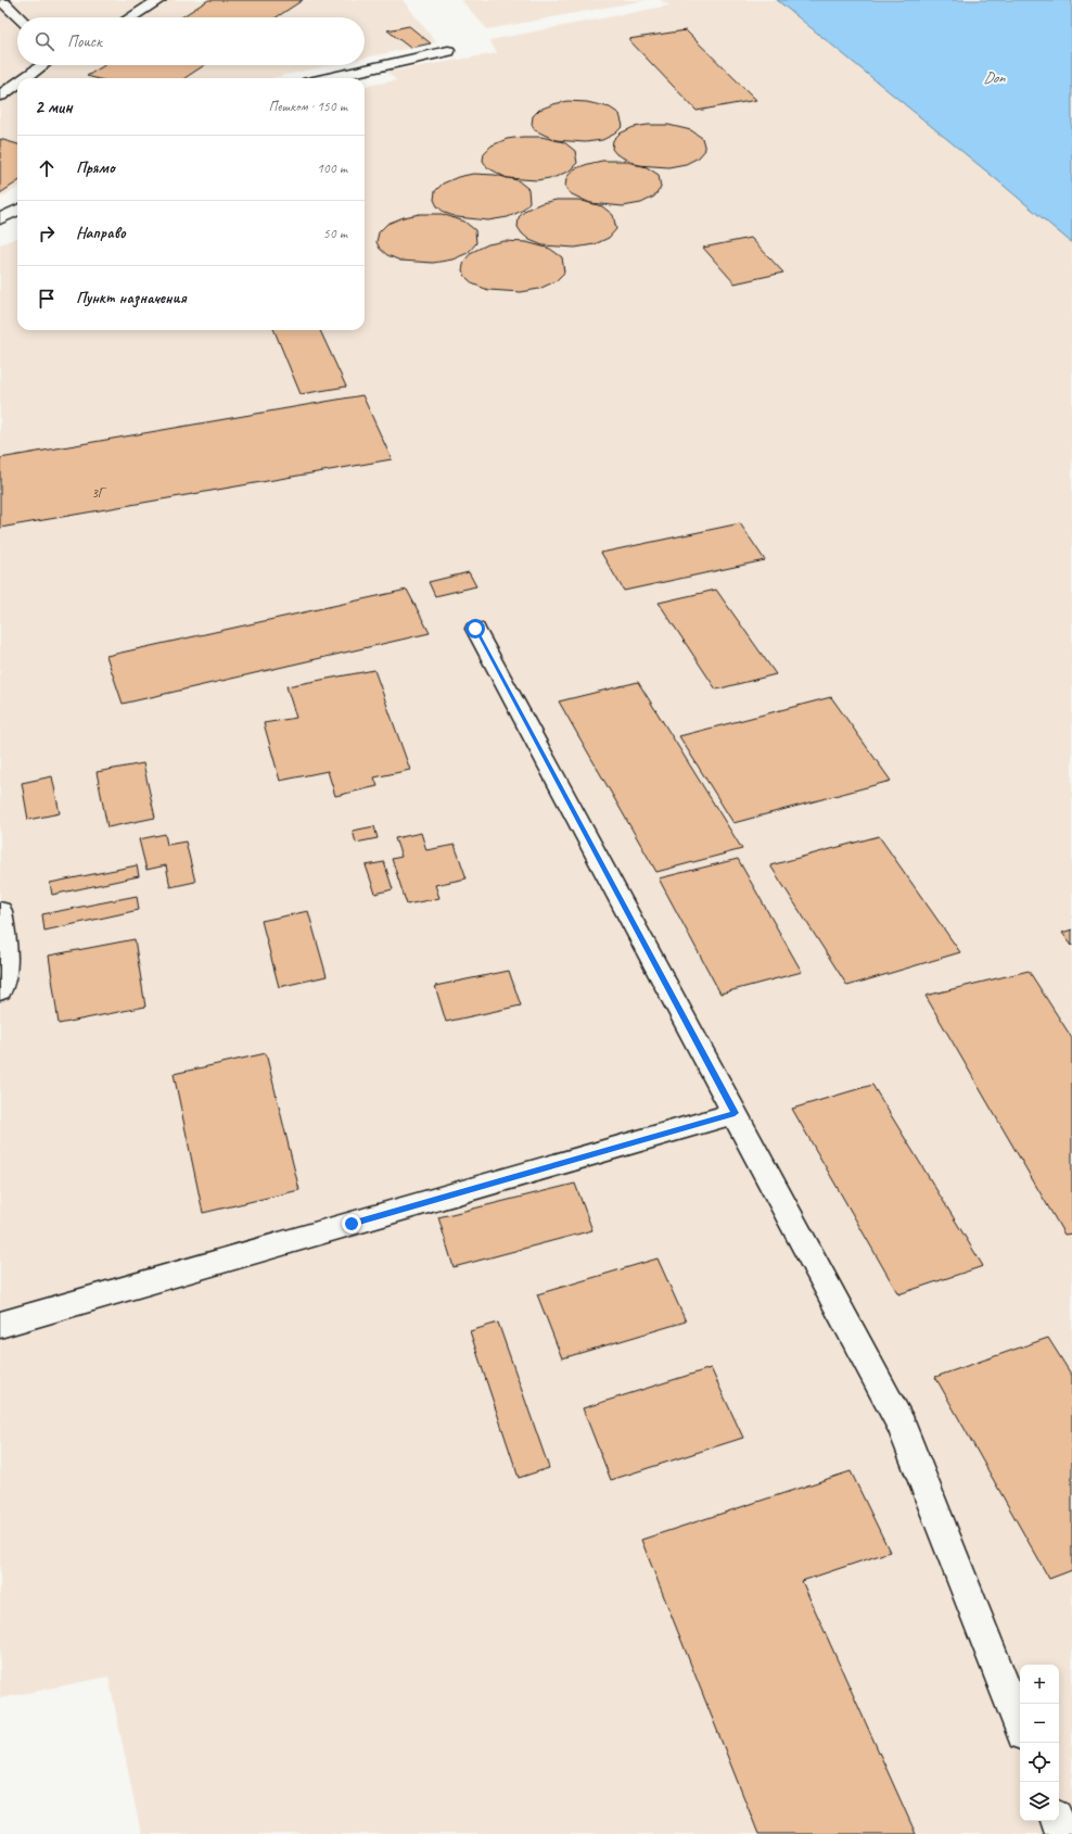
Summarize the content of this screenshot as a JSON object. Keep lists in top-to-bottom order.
{
  "water": ["Don"],
  "house_numbers": ["3Г"],
  "page": {
    "search": "Поиск",
    "heading": ["2 мин", "Пешком · 150 m"],
    "list": [
      ["Прямо", "100 m"],
      ["Направо", "50 m"],
      "Пункт назначения"
    ],
    "map_buttons": ["+", "−"]
  }
}
